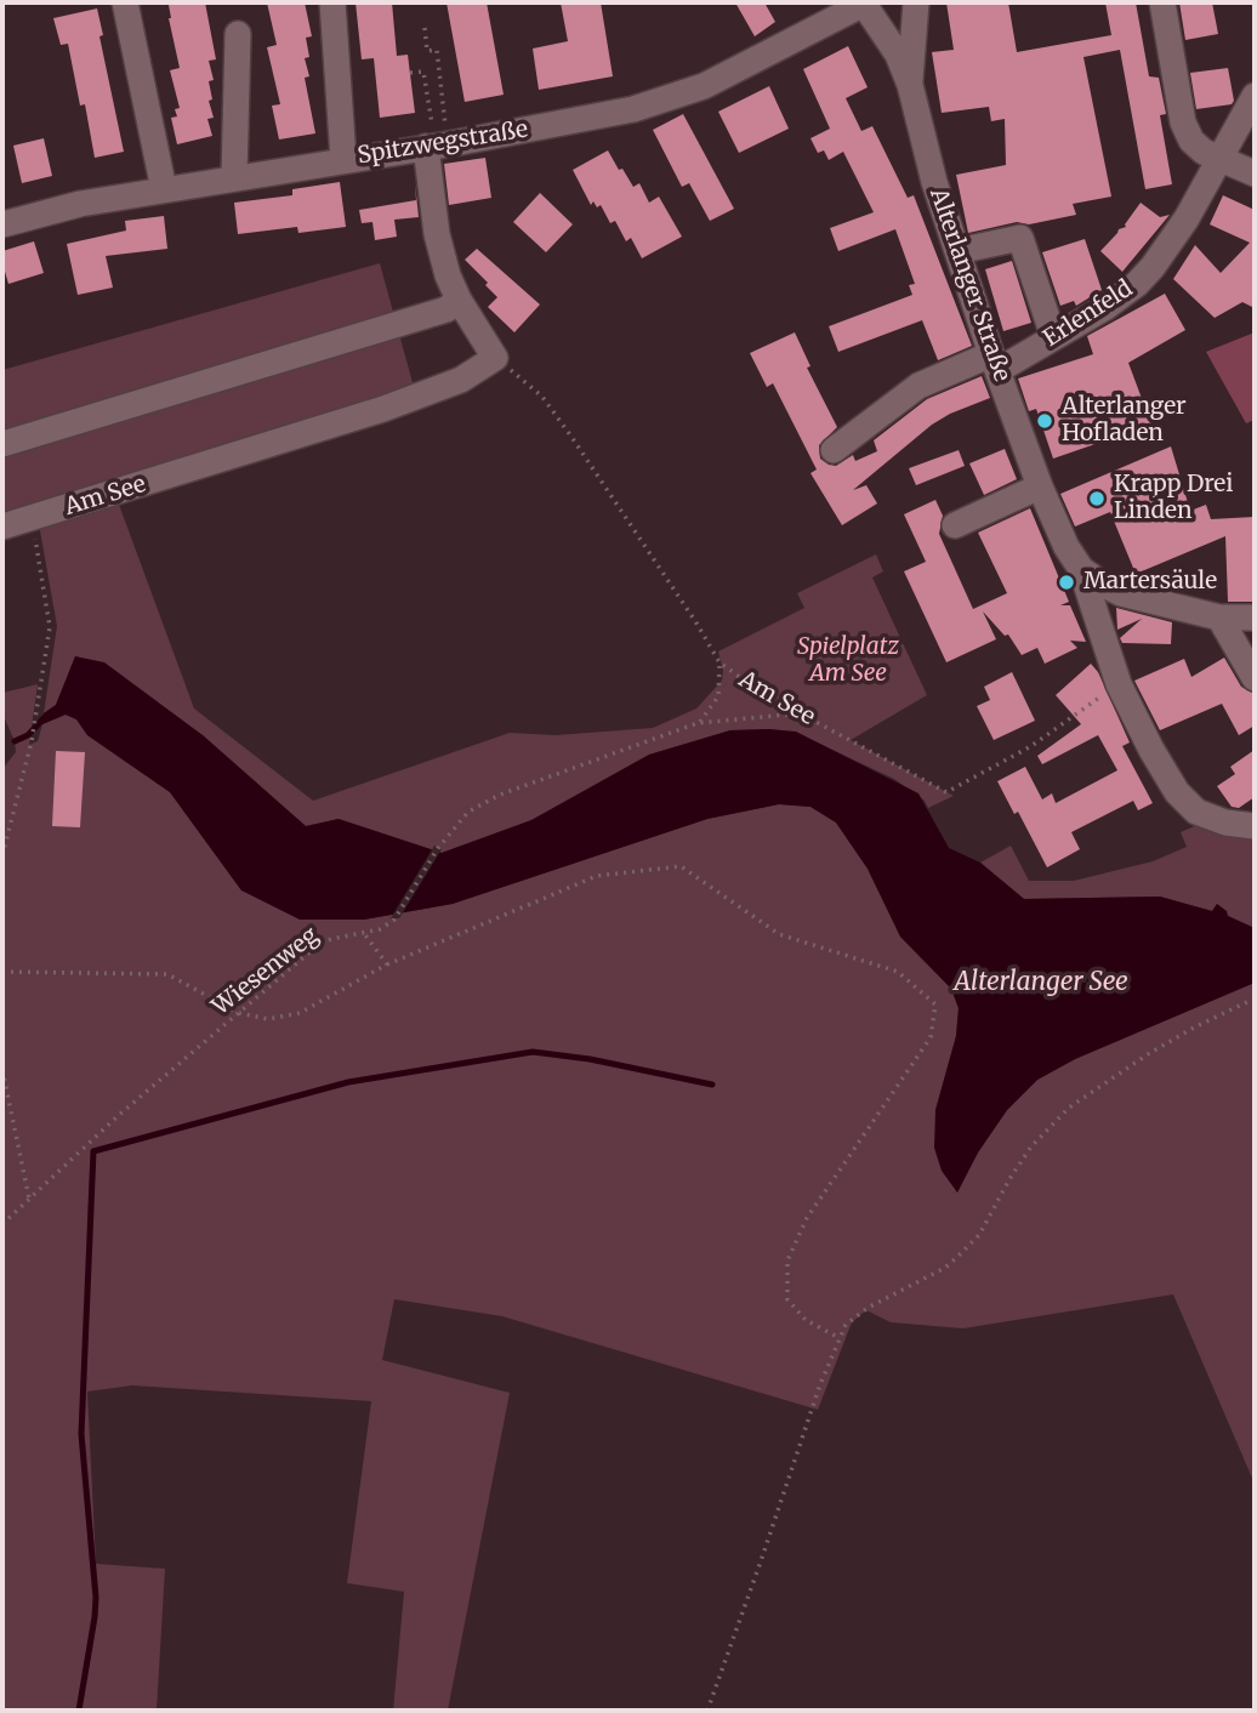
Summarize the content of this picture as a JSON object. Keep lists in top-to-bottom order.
{
  "streets": {
    "street": [
      "Spitzwegstraße",
      "Alterlanger Straße",
      "Erlenfeld",
      "Am See"
    ],
    "path": ["Wiesenweg"]
  },
  "crossings": [
    ["Spitzwegstraße", "Alterlanger Straße"],
    ["Alterlanger Straße", "Erlenfeld"],
    ["Alterlanger Straße", "Am See"],
    ["Am See", "Wiesenweg"]
  ],
  "water": ["Alterlanger See"],
  "parks": ["Spielplatz Am See"],
  "places": ["Alterlanger Hofladen", "Krapp Drei Linden", "Martersäule"]
}
